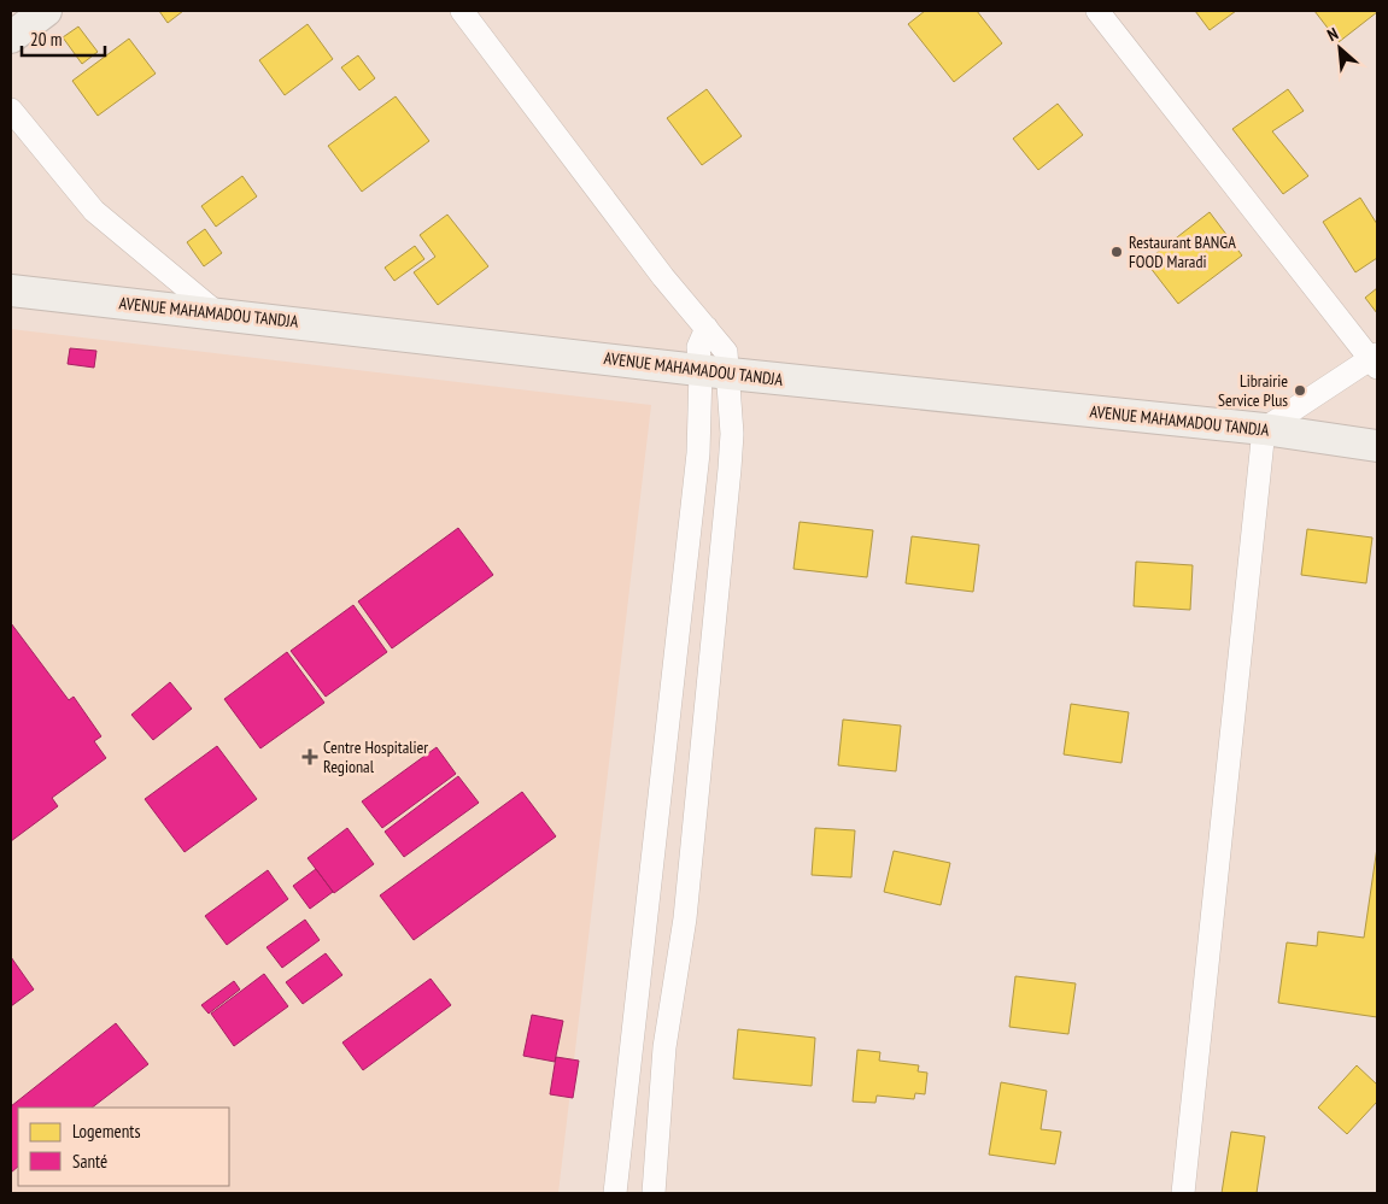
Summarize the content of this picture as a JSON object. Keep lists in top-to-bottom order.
{
  "streets": {
    "main road": ["AVENUE MAHAMADOU TANDJA"]
  },
  "places": {
    "other": ["Restaurant BANGA FOOD Maradi", "Librairie Service Plus"],
    "health": ["Centre Hospitalier Regional"]
  },
  "legend": ["Logements", "Santé"],
  "scale_bar": "20 m",
  "north": "top left"
}
